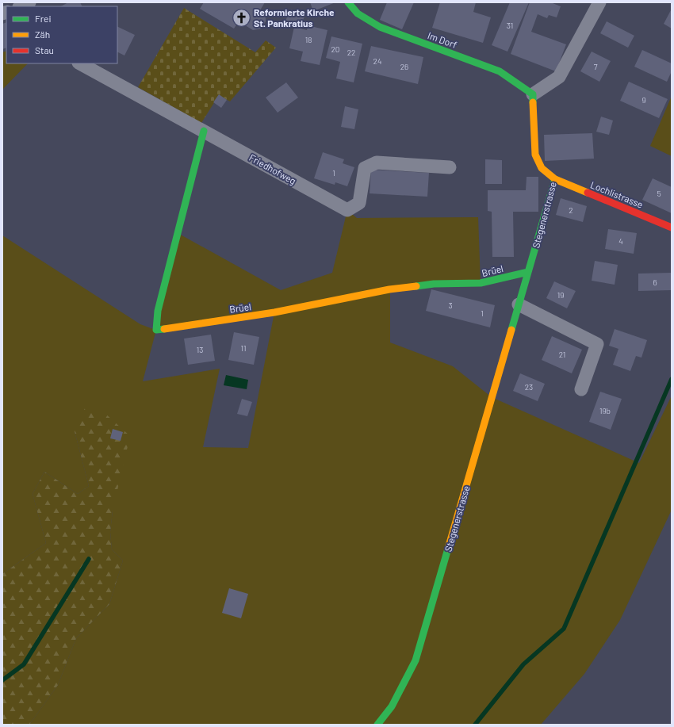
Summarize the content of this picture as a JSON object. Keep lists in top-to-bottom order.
{
  "streets": {
    "street": [
      "Im Dorf",
      "Friedhofweg",
      "Lochlistrasse",
      "Stegenerstrasse",
      "Brüel"
    ]
  },
  "crossings": [
    ["Im Dorf", "Stegenerstrasse"],
    ["Friedhofweg", "Brüel"],
    ["Lochlistrasse", "Stegenerstrasse"],
    ["Stegenerstrasse", "Brüel"]
  ],
  "places": {
    "church": ["Reformierte Kirche St. Pankratius"]
  },
  "house_numbers": [
    "31",
    "18",
    "20",
    "22",
    "24",
    "26",
    "7",
    "9",
    "1",
    "5",
    "2",
    "4",
    "6",
    "19",
    "3",
    "1",
    "11",
    "13",
    "21",
    "23",
    "19b"
  ],
  "legend": ["Frei", "Zäh", "Stau"]
}
